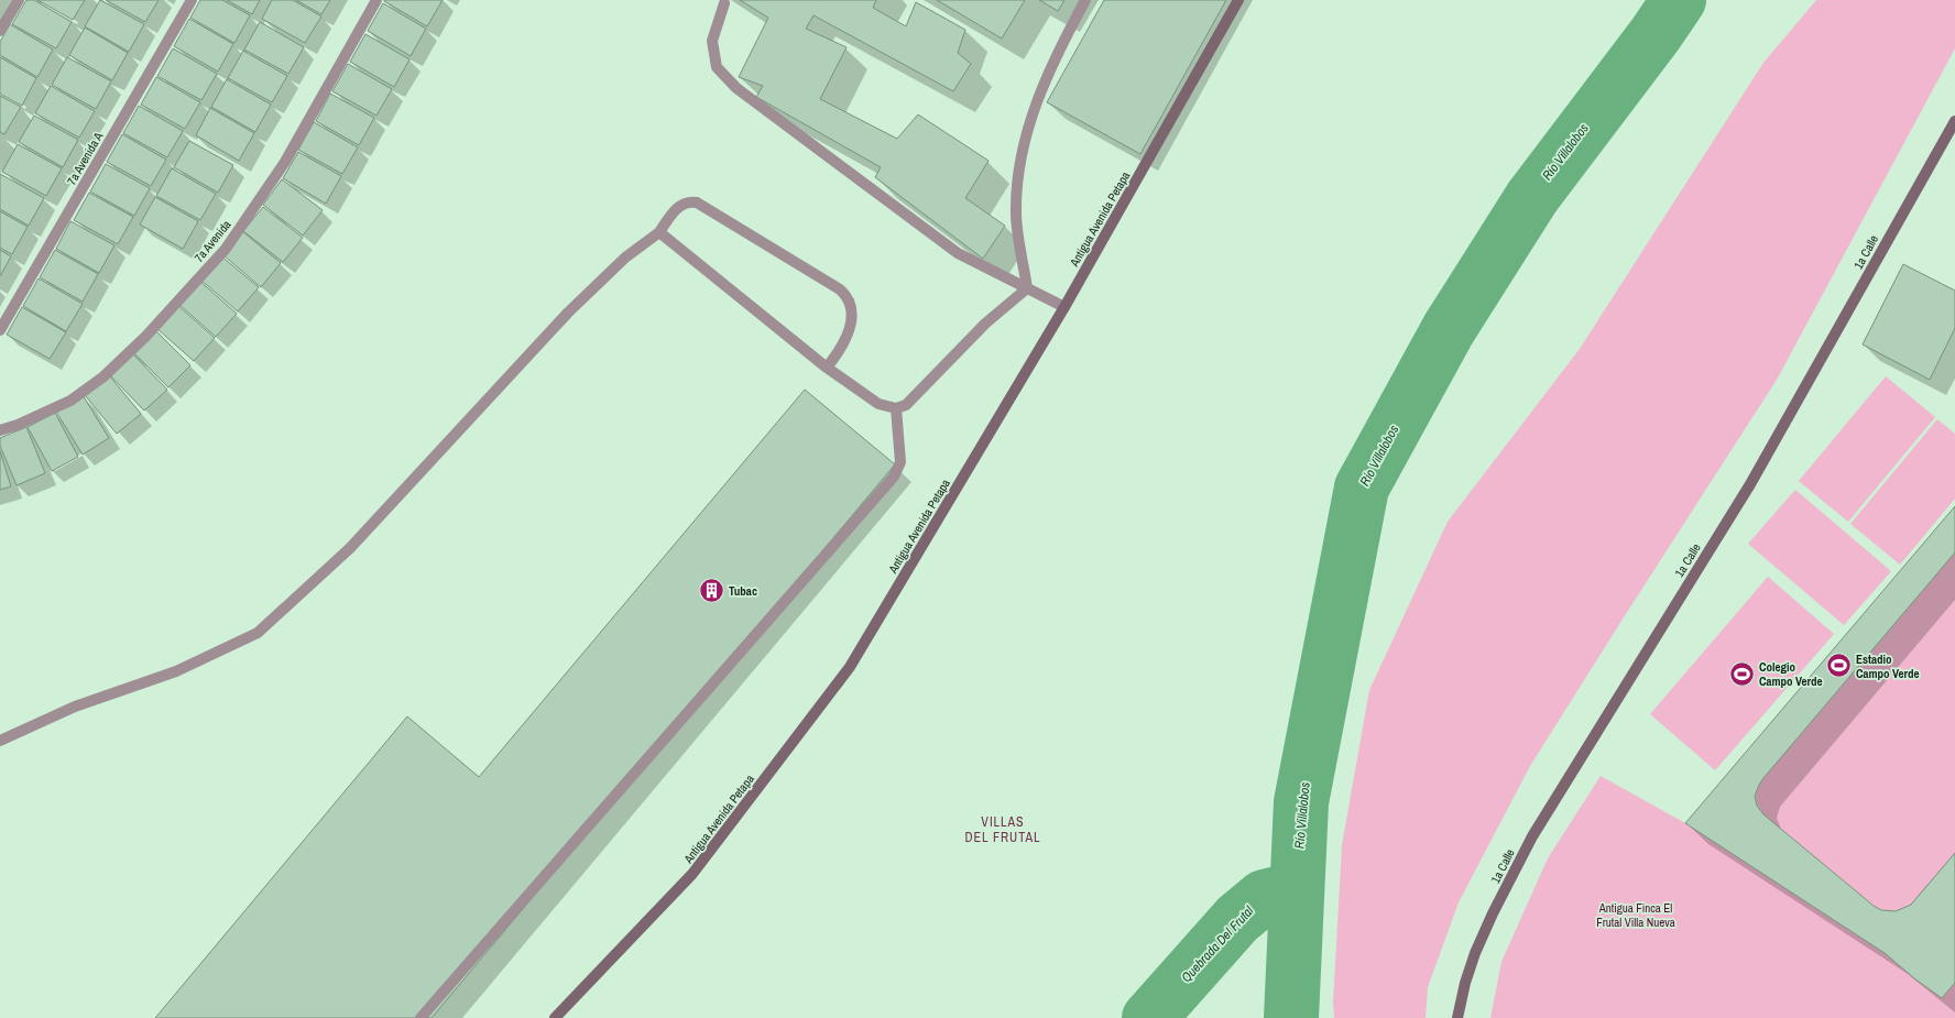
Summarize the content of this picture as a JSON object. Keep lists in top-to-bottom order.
{
  "streets": {
    "main road": ["Antigua Avenida Petapa", "1a Calle"],
    "street": ["7a Avenida A", "7a Avenida"]
  },
  "districts": ["VILLAS DEL FRUTAL"],
  "water": ["Río Villalobos", "Quebrada Del Frutal"],
  "parks": ["Antigua Finca El Frutal Villa Nueva"],
  "places": {
    "building": ["Tubac"],
    "sports": ["Estadio Campo Verde", "Colegio Campo Verde"]
  }
}
